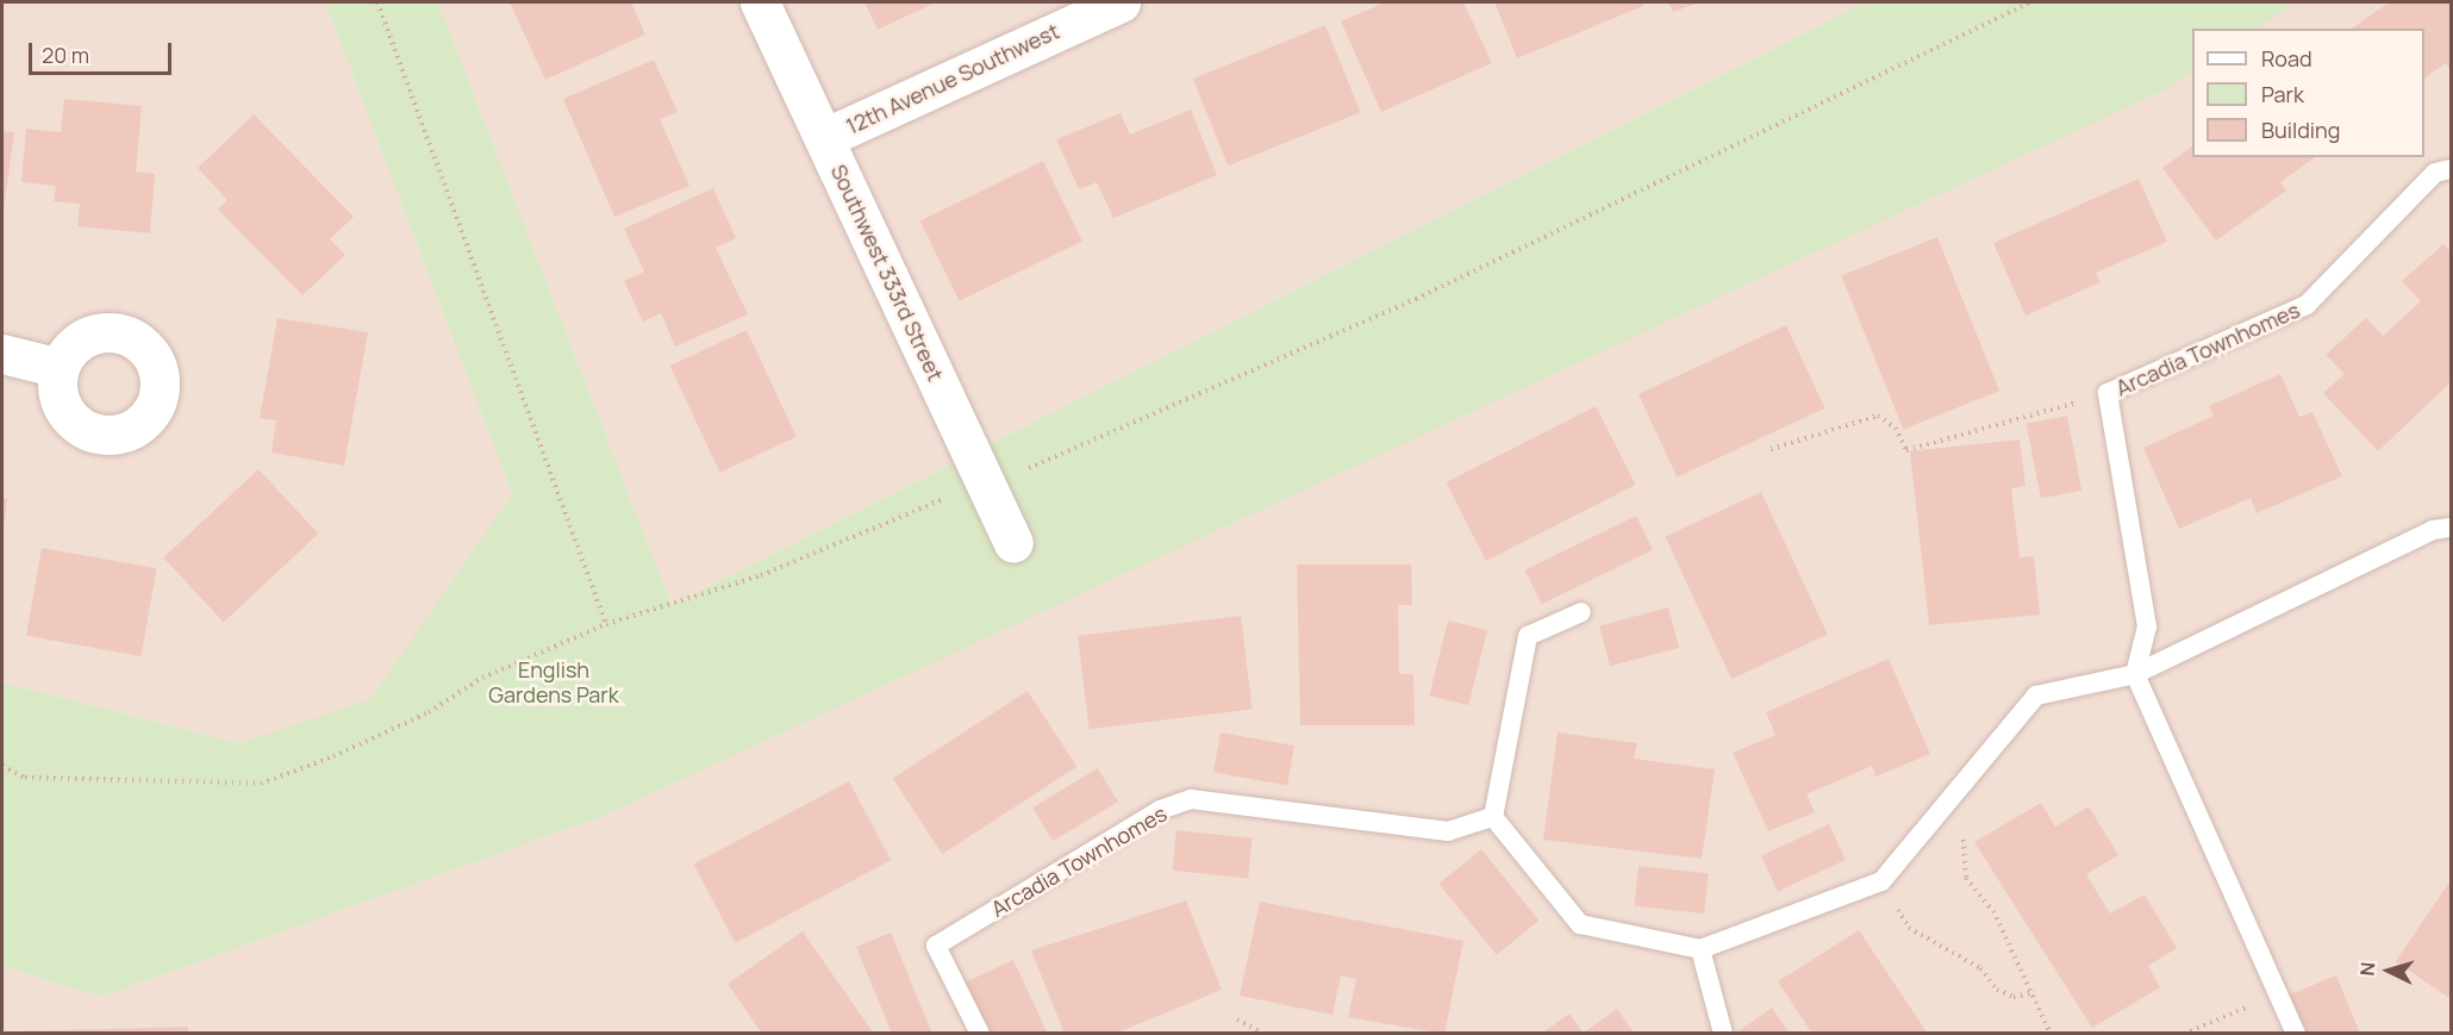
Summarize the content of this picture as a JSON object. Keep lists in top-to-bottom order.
{
  "streets": {
    "street": ["12th Avenue Southwest", "Southwest 333rd Street"],
    "lane": ["Arcadia Townhomes"]
  },
  "crossings": [
    ["12th Avenue Southwest", "Southwest 333rd Street"]
  ],
  "parks": ["English Gardens Park"],
  "legend": ["Road", "Park", "Building"],
  "scale_bar": "20 m",
  "north": "left"
}
